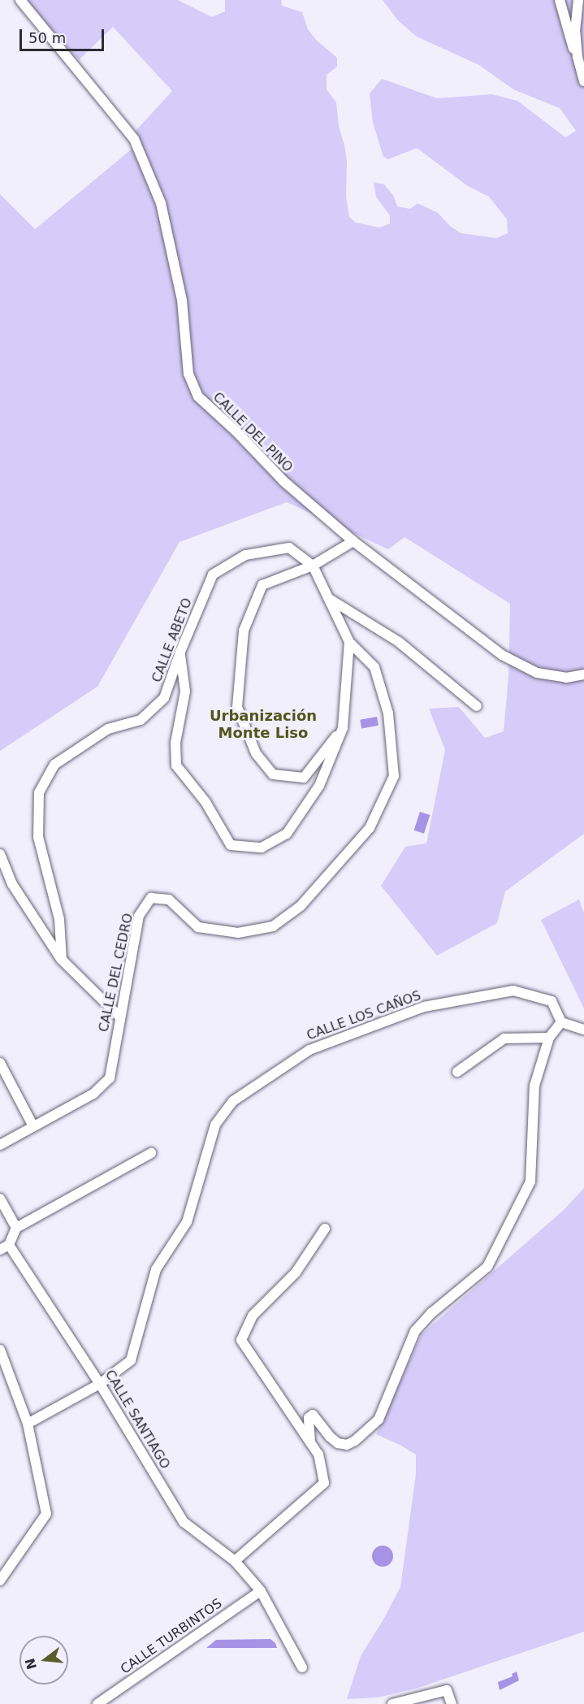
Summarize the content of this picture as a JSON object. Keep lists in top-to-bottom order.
{
  "streets": {
    "street": [
      "CALLE DEL PINO",
      "CALLE ABETO",
      "CALLE DEL CEDRO",
      "CALLE LOS CAÑOS",
      "CALLE SANTIAGO",
      "CALLE TURBINTOS"
    ]
  },
  "crossings": [
    ["CALLE ABETO", "CALLE DEL CEDRO"],
    ["CALLE LOS CAÑOS", "CALLE SANTIAGO"],
    ["CALLE SANTIAGO", "CALLE TURBINTOS"]
  ],
  "districts": ["Urbanización Monte Liso"],
  "scale_bar": "50 m",
  "north": "left"
}
